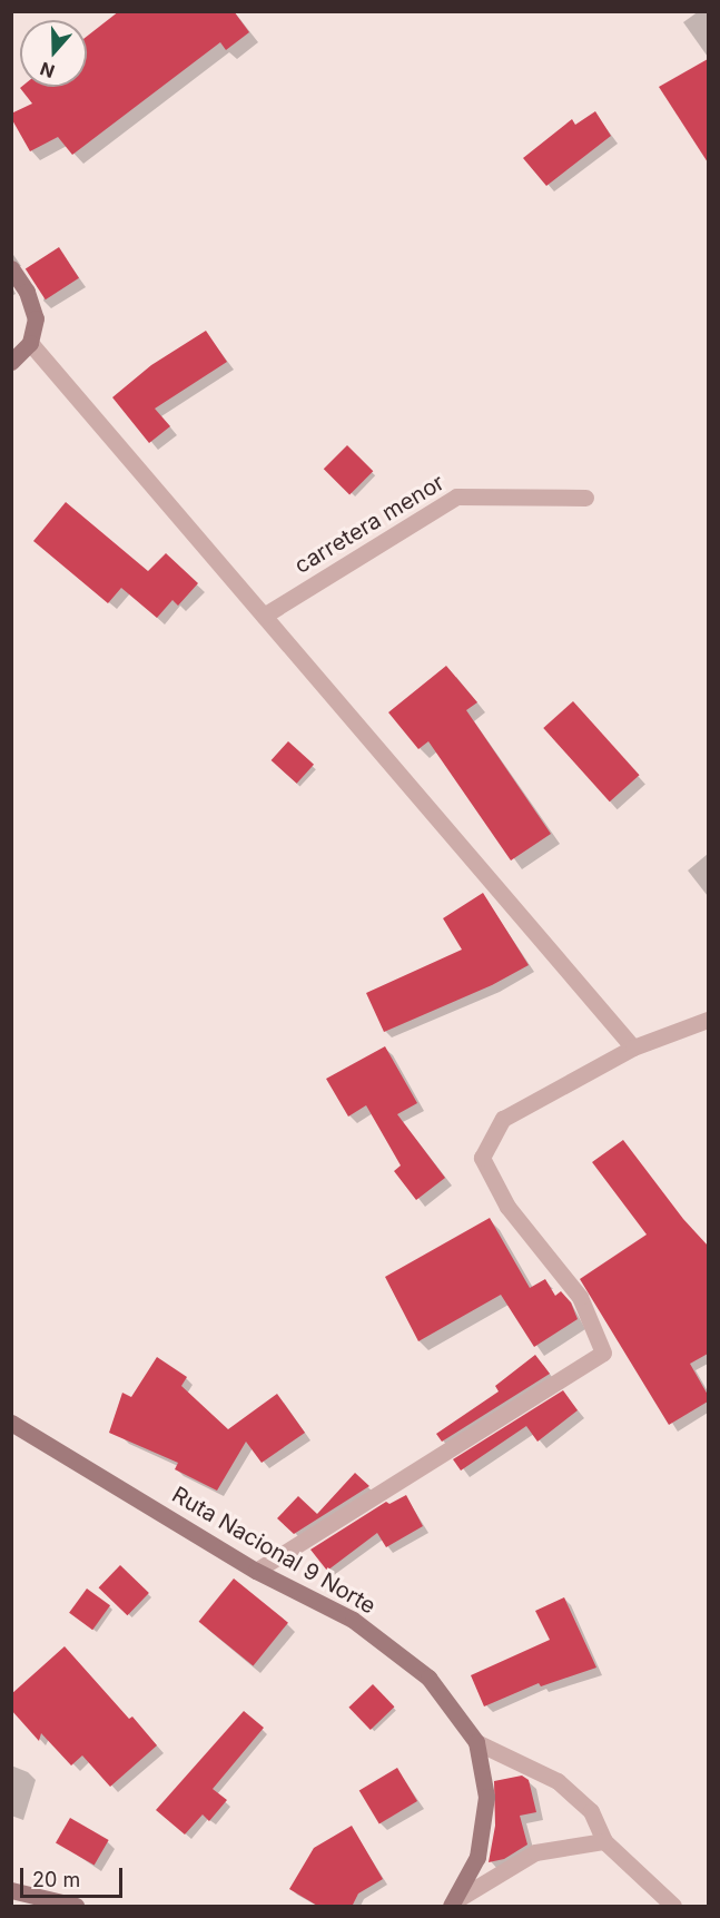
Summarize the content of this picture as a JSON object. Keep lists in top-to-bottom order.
{
  "streets": {
    "main road": ["Ruta Nacional 9 Norte"],
    "street": ["carretera menor"]
  },
  "scale_bar": "20 m",
  "north": "bottom"
}
